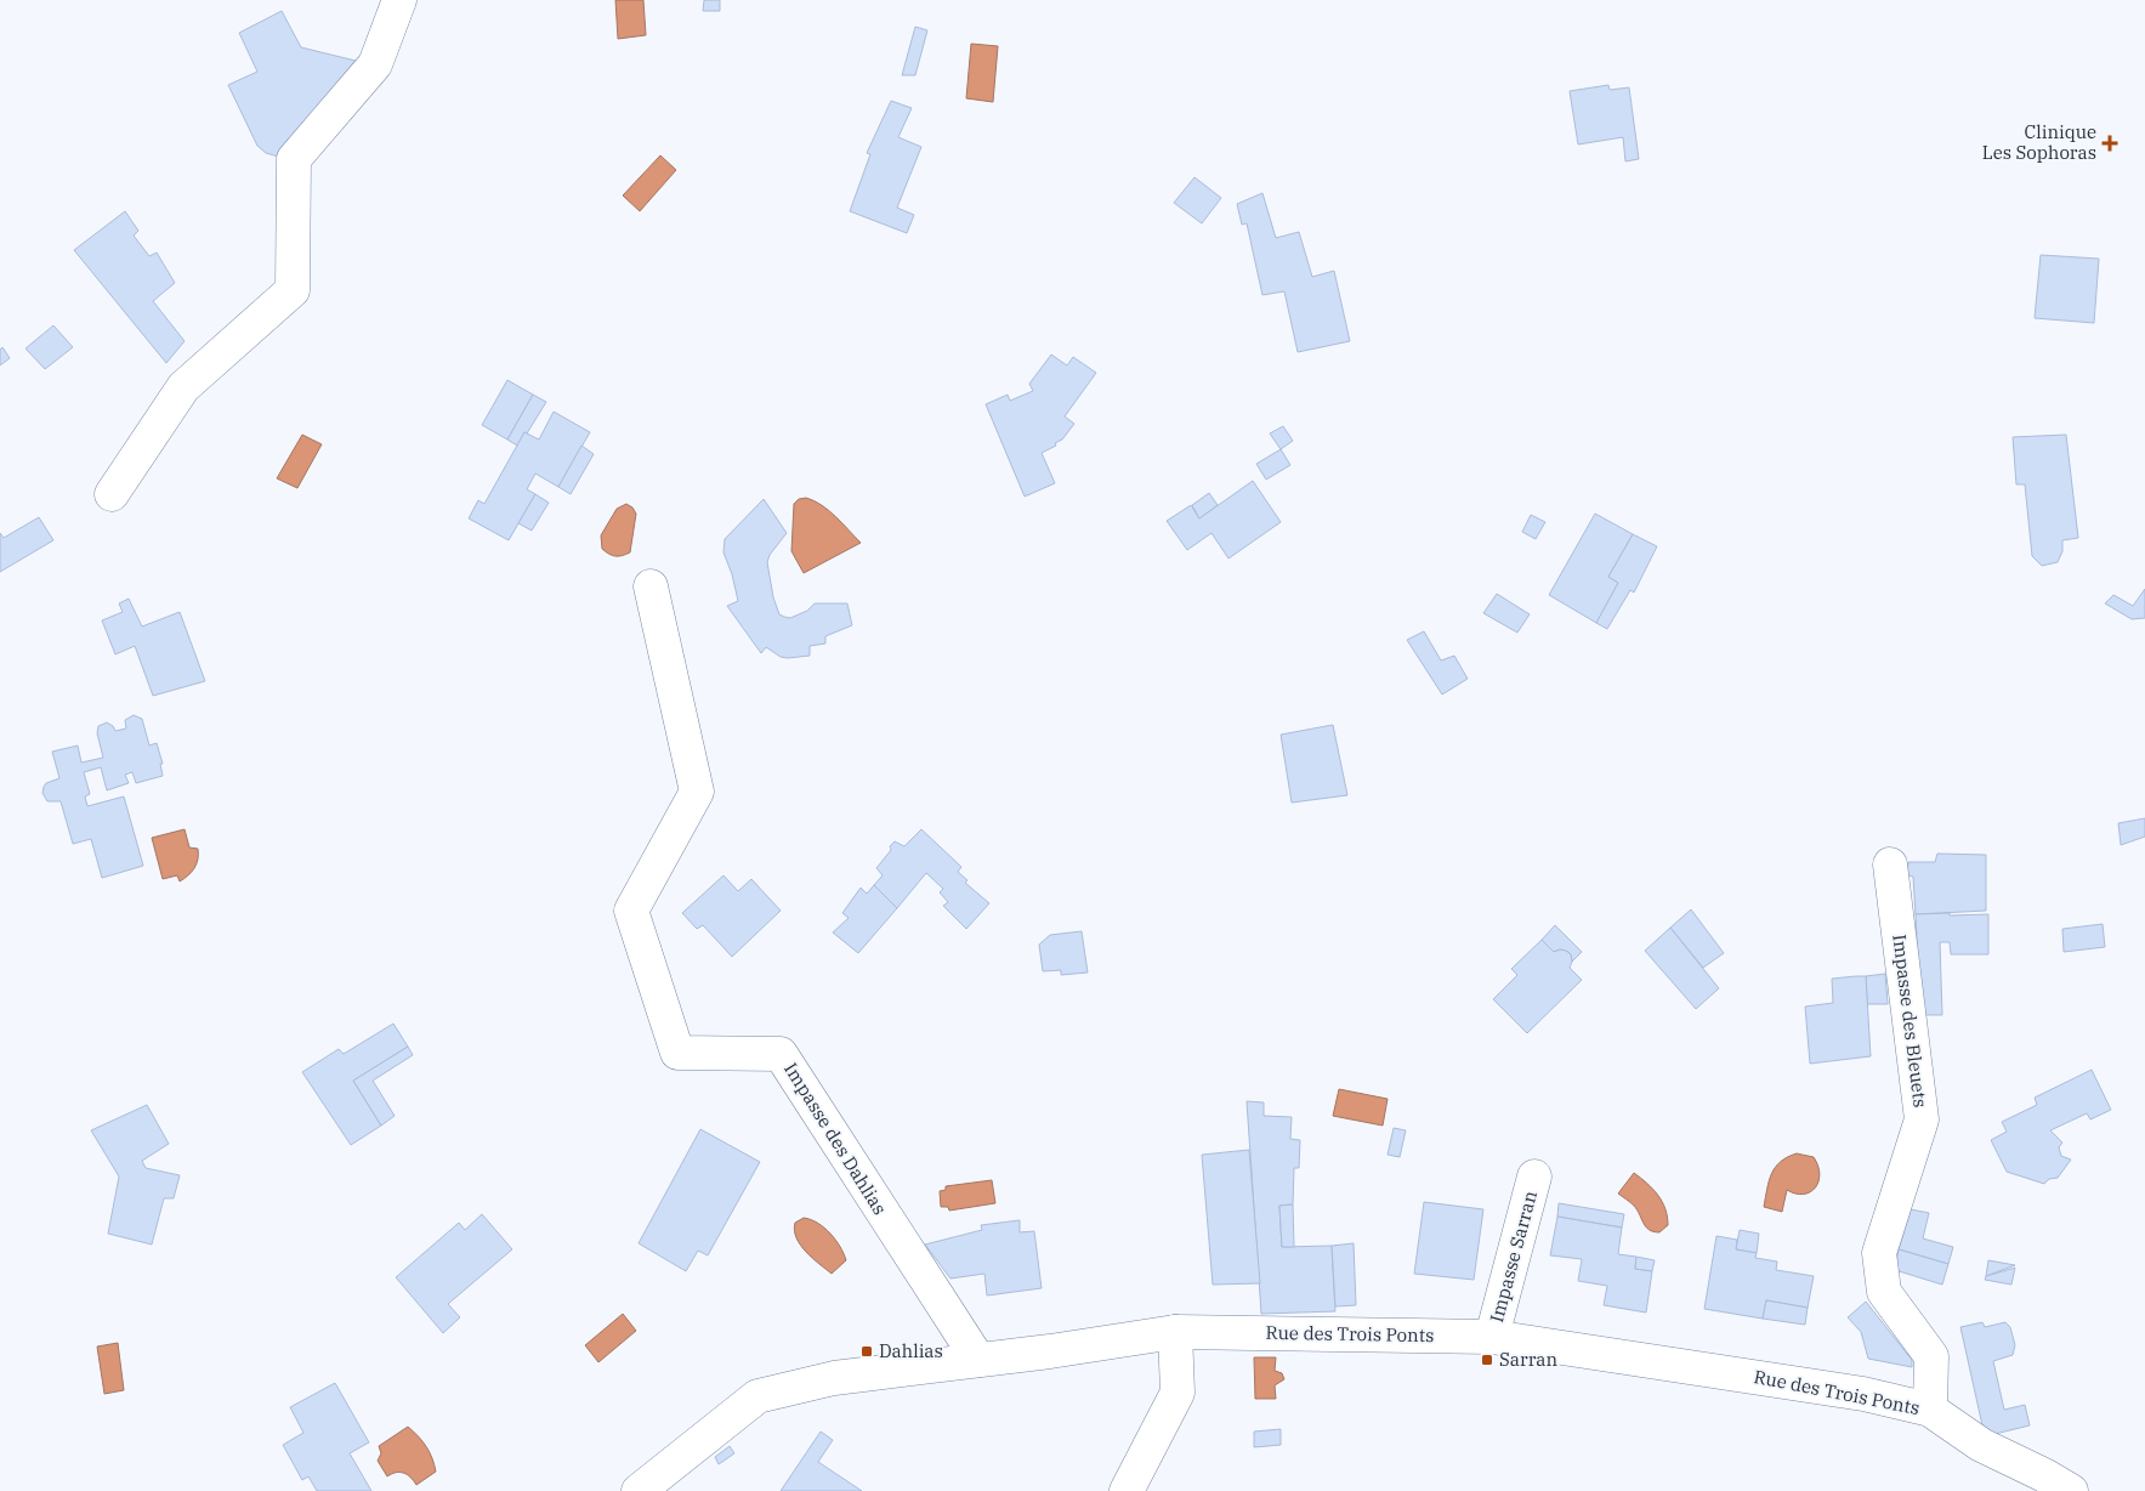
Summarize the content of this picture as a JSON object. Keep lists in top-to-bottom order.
{
  "streets": {
    "street": [
      "Impasse des Bleuets",
      "Impasse des Dahlias",
      "Impasse Sarran",
      "Rue des Trois Ponts"
    ]
  },
  "crossings": [
    ["Impasse des Bleuets", "Rue des Trois Ponts"],
    ["Impasse des Dahlias", "Rue des Trois Ponts"],
    ["Impasse Sarran", "Rue des Trois Ponts"]
  ],
  "places": {
    "health": ["Clinique Les Sophoras"],
    "transit": ["Dahlias", "Sarran"]
  }
}
